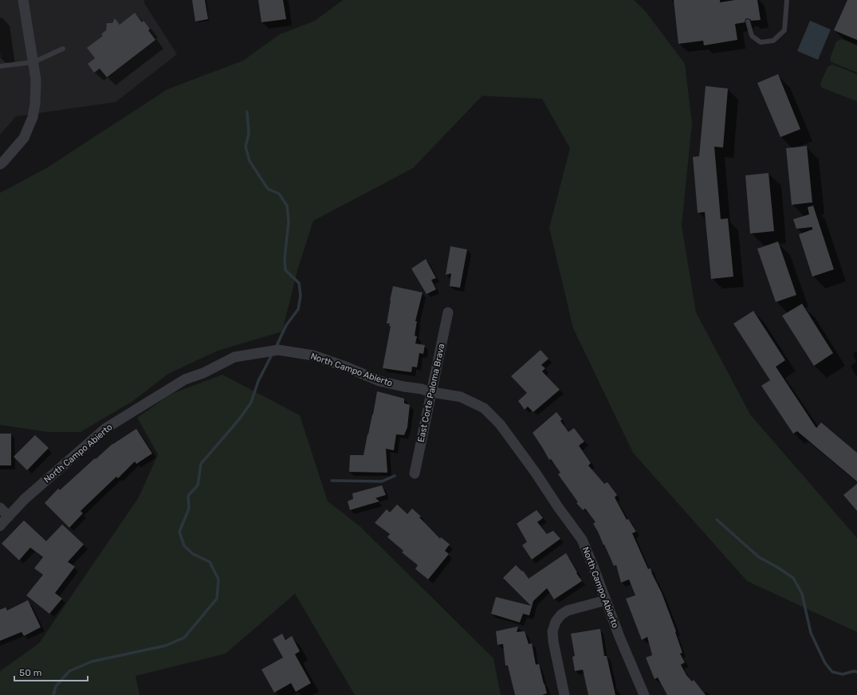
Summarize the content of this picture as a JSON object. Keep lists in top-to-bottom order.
{
  "streets": {
    "street": ["North Campo Abierto", "East Corte Paloma Brava"]
  },
  "crossings": [
    ["North Campo Abierto", "East Corte Paloma Brava"]
  ],
  "scale_bar": "50 m"
}
